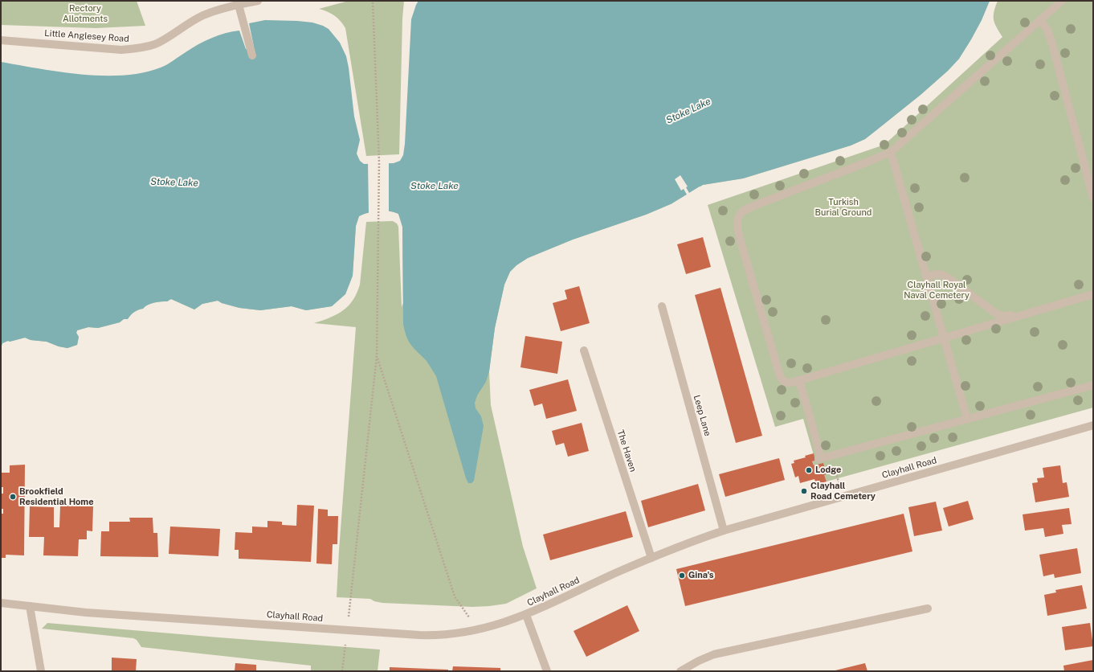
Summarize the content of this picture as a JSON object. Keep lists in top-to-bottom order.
{
  "streets": {
    "street": [
      "Little Anglesey Road",
      "Leep Lane",
      "The Haven",
      "Clayhall Road"
    ]
  },
  "crossings": [
    ["Leep Lane", "Clayhall Road"],
    ["The Haven", "Clayhall Road"]
  ],
  "water": ["Stoke Lake"],
  "parks": ["Rectory Allotments", "Turkish Burial Ground", "Clayhall Royal Naval Cemetery"],
  "places": [
    "Lodge",
    "Clayhall Road Cemetery",
    "Brookfield Residential Home",
    "Gina's"
  ]
}
